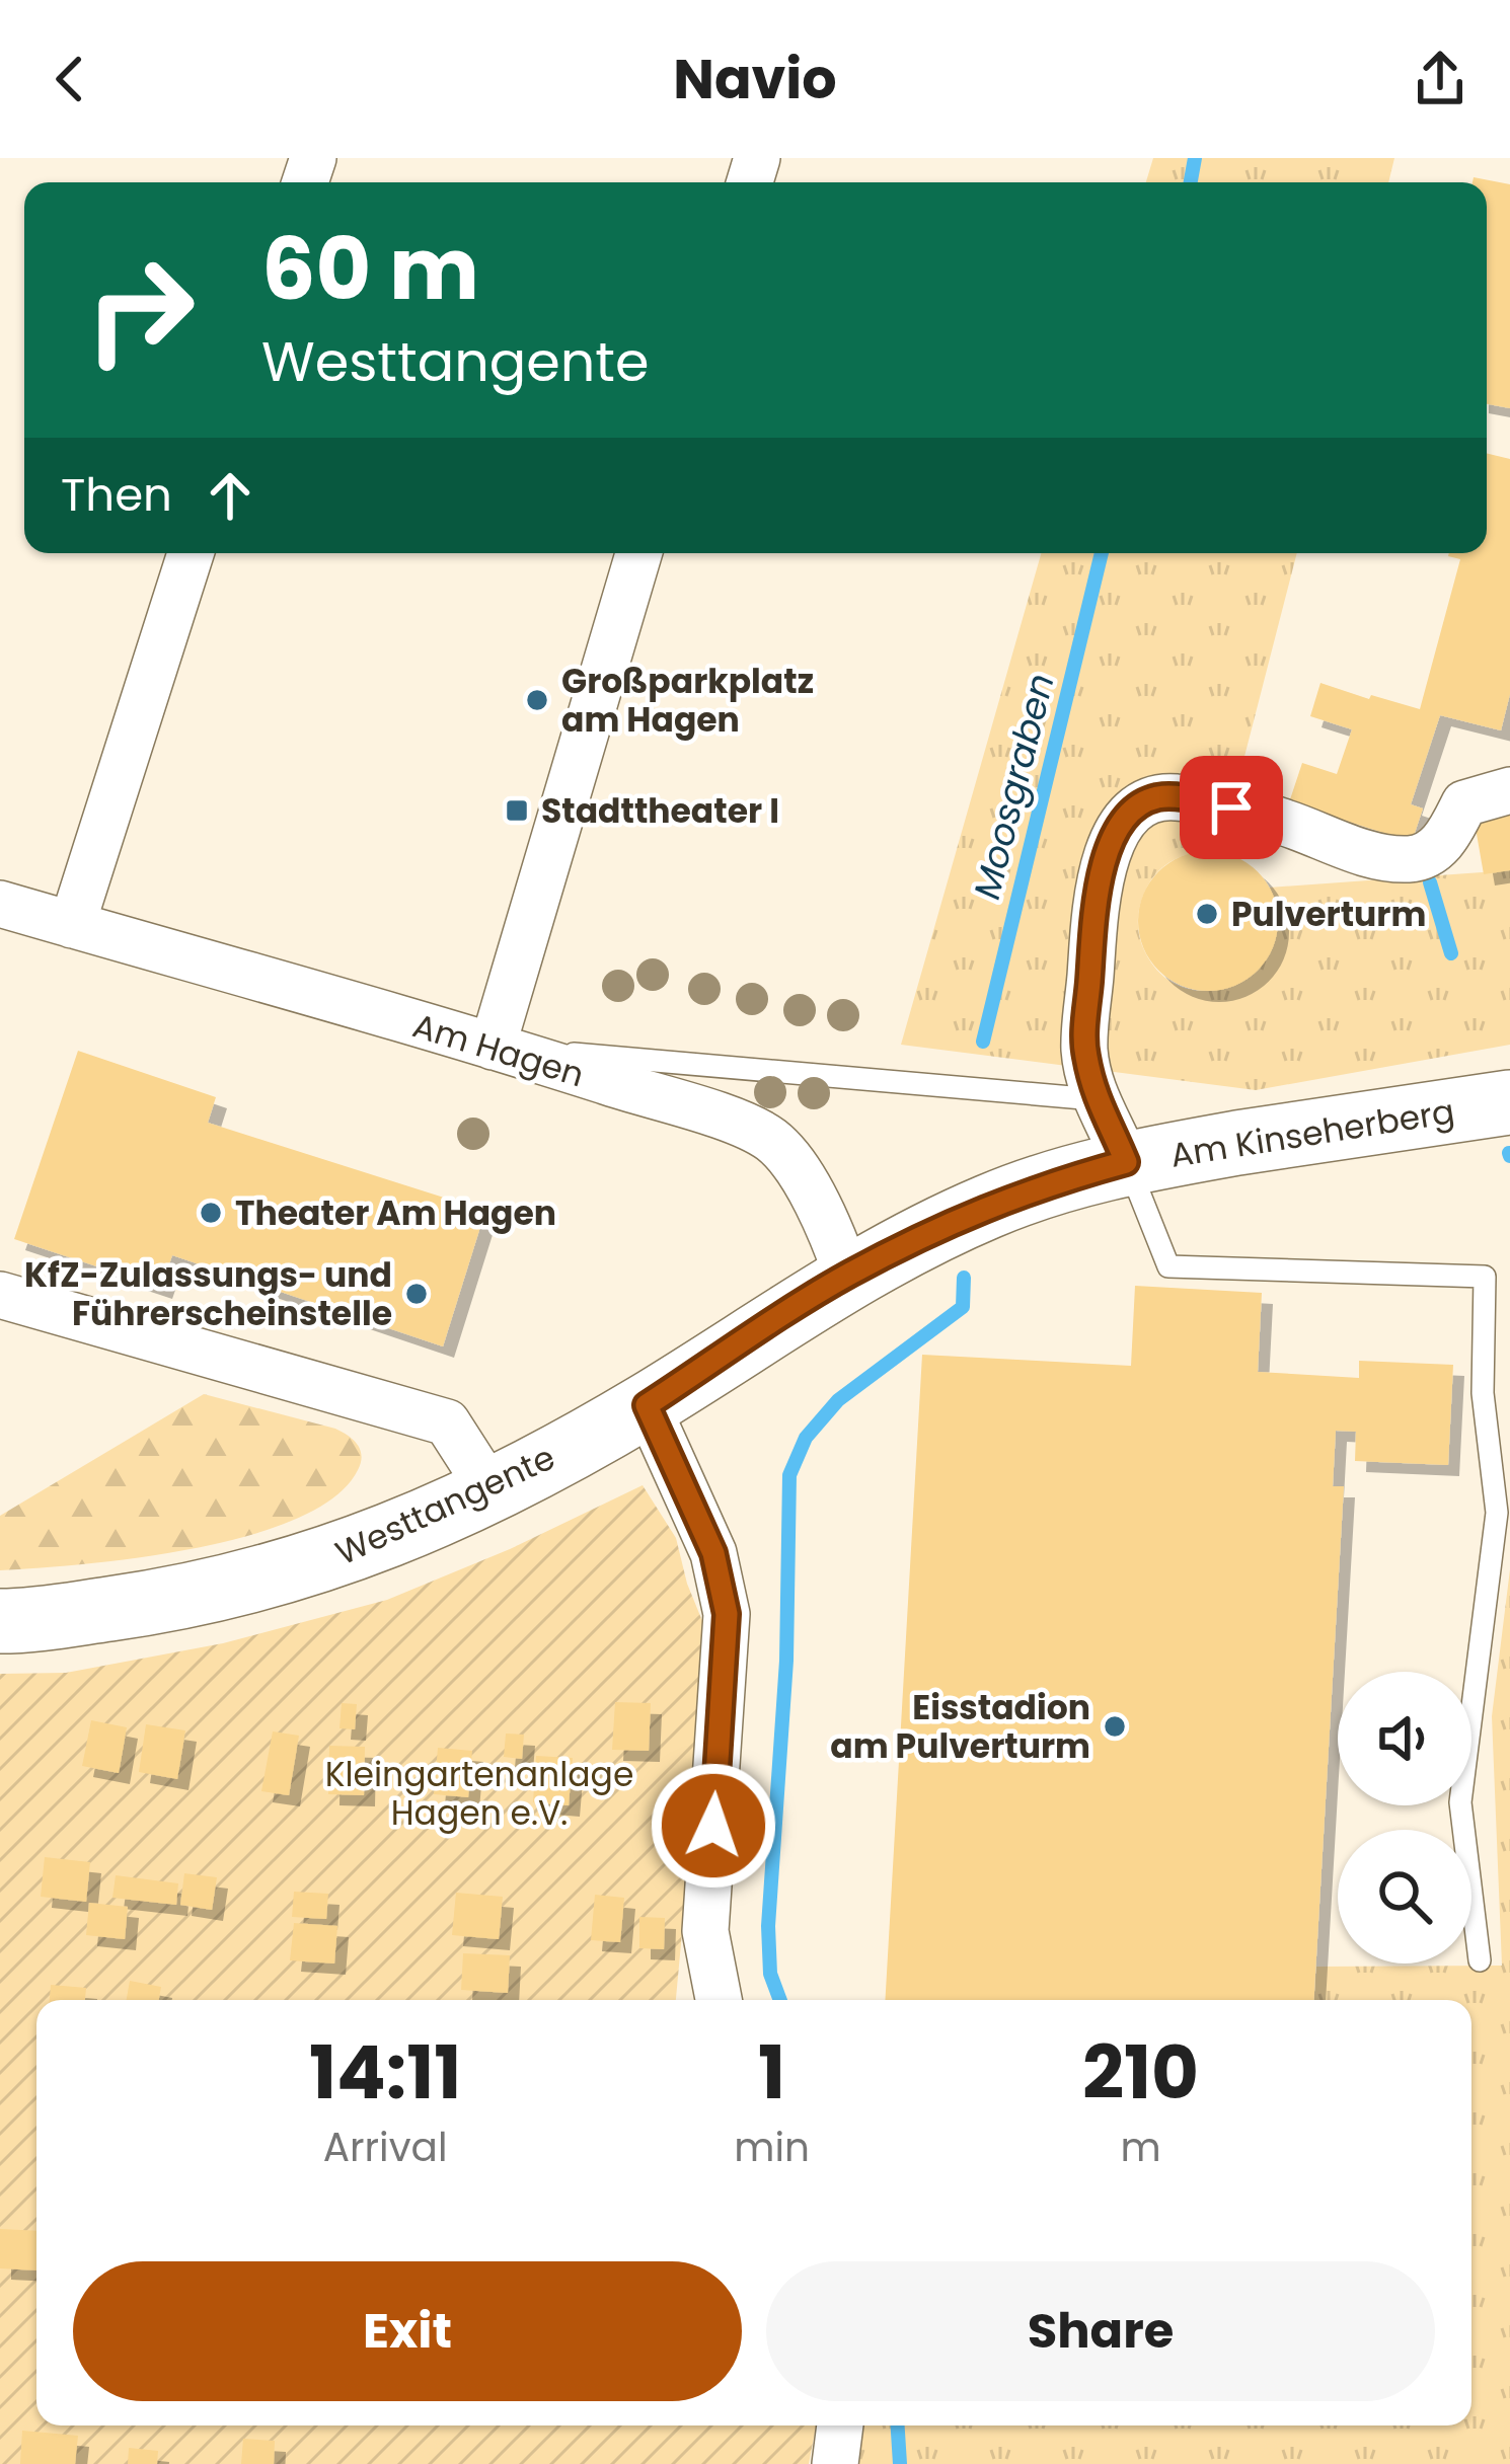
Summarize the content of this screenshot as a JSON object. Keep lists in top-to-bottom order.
{
  "streets": {
    "main road": ["Am Kinseherberg", "Westtangente"],
    "street": ["Am Hagen"]
  },
  "crossings": [
    ["Am Hagen", "Am Kinseherberg"],
    ["Am Hagen", "Westtangente"],
    ["Am Kinseherberg", "Westtangente"]
  ],
  "water": ["Moosgraben"],
  "parks": ["Kleingartenanlage Hagen e.V."],
  "places": {
    "other": [
      "Großparkplatz am Hagen",
      "Pulverturm",
      "Theater Am Hagen",
      "KfZ-Zulassungs- und Führerscheinstelle",
      "Eisstadion am Pulverturm"
    ],
    "transit": ["Stadttheater I"]
  },
  "page": {
    "header": "Navio",
    "turn": ["60 m", "Westtangente"],
    "then": "Then",
    "eta": [
      "14:11",
      "Arrival",
      "1",
      "min",
      "210",
      "m"
    ],
    "buttons": ["Exit", "Share"]
  }
}
